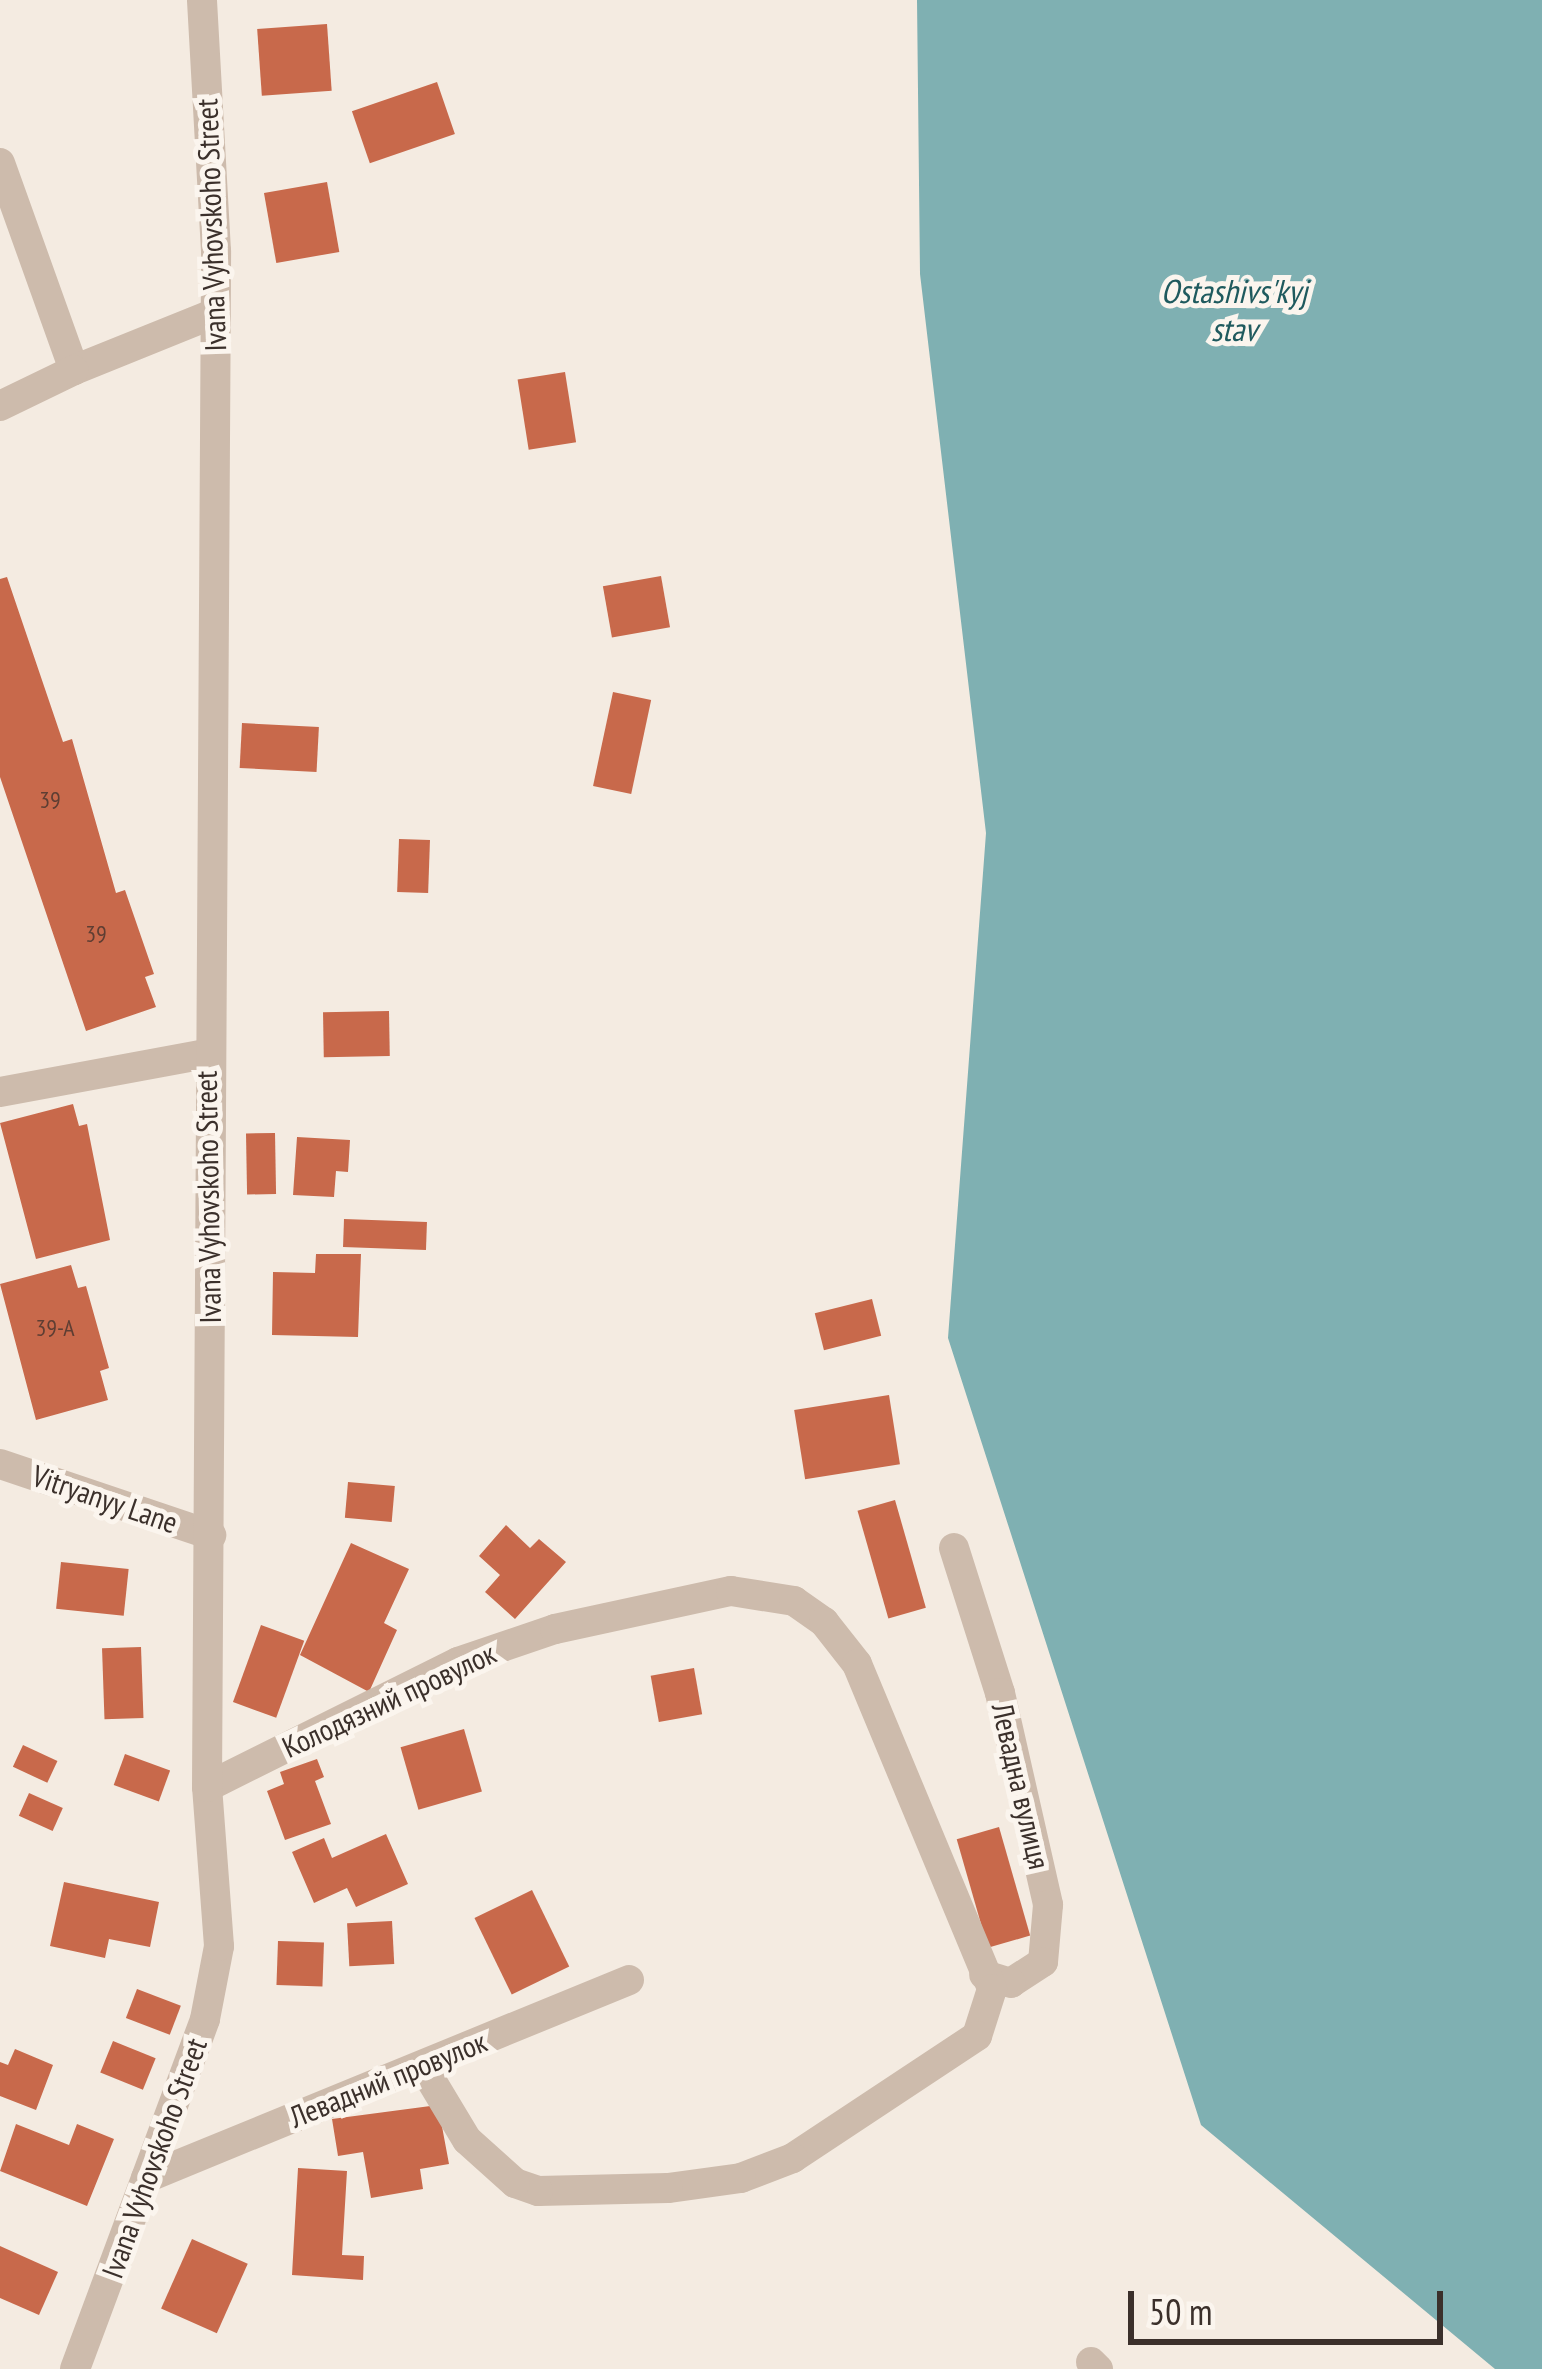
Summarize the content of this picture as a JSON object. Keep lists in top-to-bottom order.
{
  "streets": {
    "street": [
      "Ivana Vyhovskoho Street",
      "Vitryanyy Lane",
      "Колодязний провулок",
      "Левадна вулиця",
      "Левадний провулок"
    ]
  },
  "crossings": [
    ["Ivana Vyhovskoho Street", "Vitryanyy Lane"],
    ["Ivana Vyhovskoho Street", "Колодязний провулок"],
    ["Ivana Vyhovskoho Street", "Левадний провулок"],
    ["Колодязний провулок", "Левадна вулиця"]
  ],
  "water": ["Ostashivs'kyj stav"],
  "house_numbers": ["39", "39", "39-А"],
  "scale_bar": "50 m"
}
